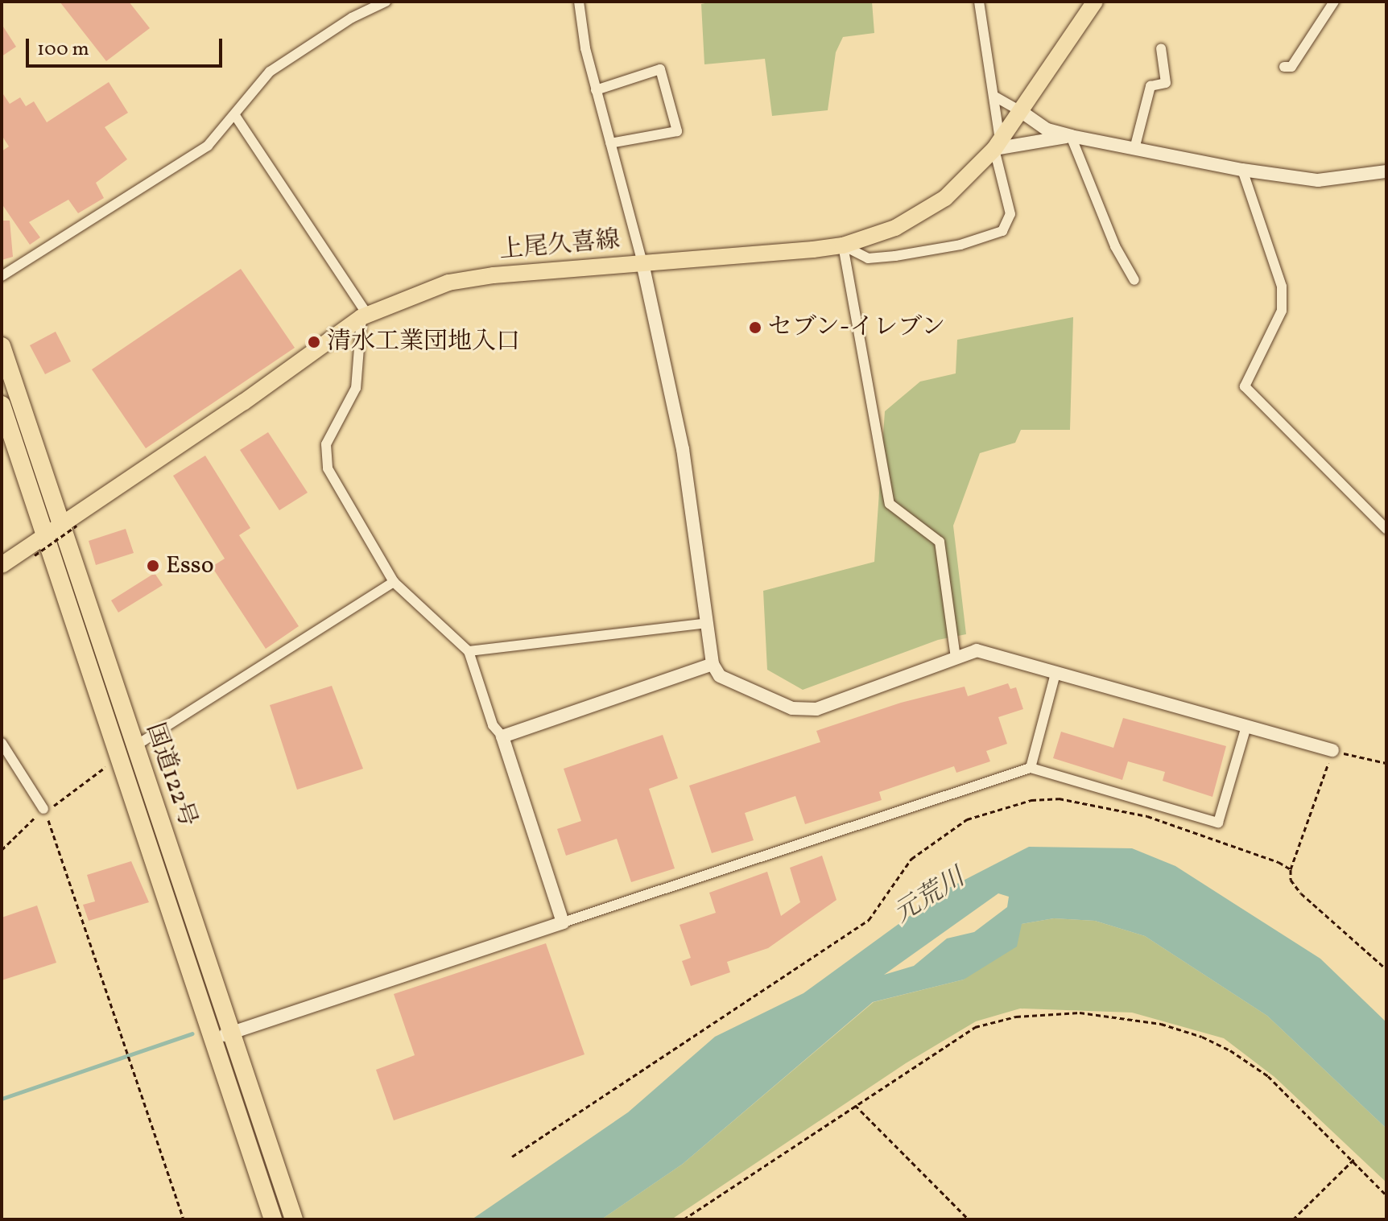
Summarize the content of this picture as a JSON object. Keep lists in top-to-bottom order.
{
  "streets": {
    "highway": ["国道122号"],
    "main road": ["上尾久喜線"]
  },
  "crossings": [
    ["上尾久喜線", "国道122号"]
  ],
  "water": ["元荒川"],
  "places": ["セブン-イレブン", "清水工業団地入口", "Esso"],
  "scale_bar": "100 m"
}
